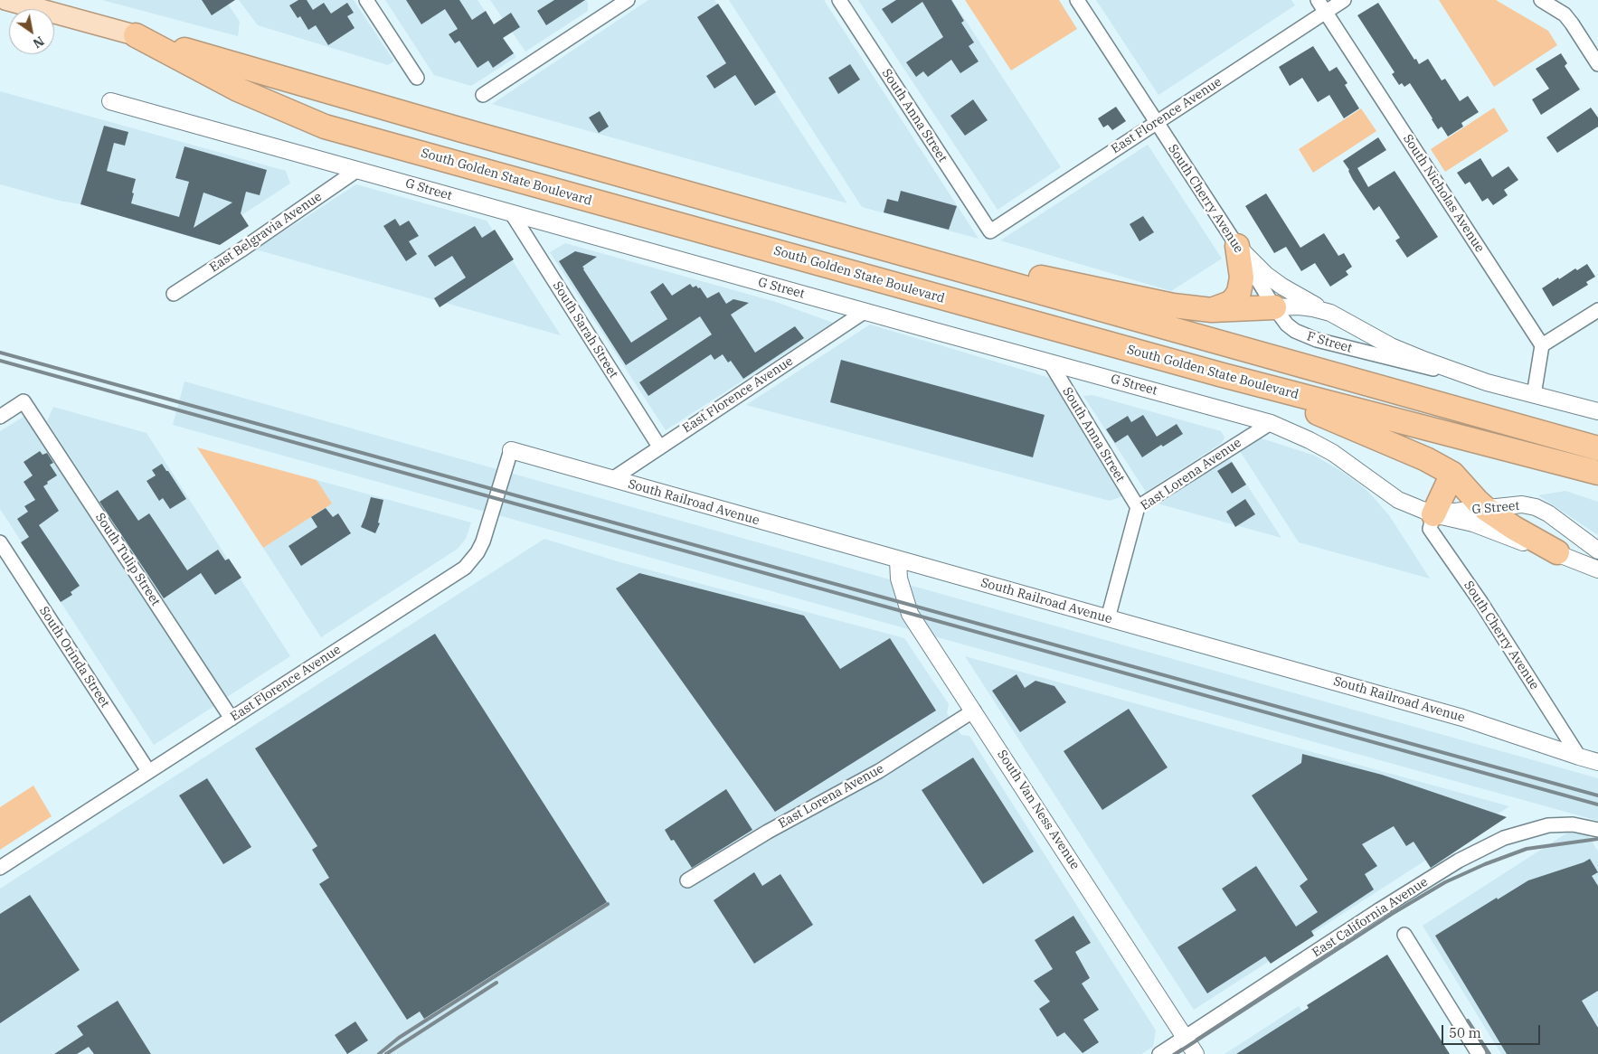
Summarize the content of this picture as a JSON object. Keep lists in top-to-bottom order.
{
  "streets": {
    "highway": ["South Golden State Boulevard"],
    "street": [
      "South Anna Street",
      "East Florence Avenue",
      "G Street",
      "South Nicholas Avenue",
      "South Cherry Avenue",
      "East Belgravia Avenue",
      "South Sarah Street",
      "F Street",
      "East Lorena Avenue",
      "South Railroad Avenue",
      "South Tulip Street",
      "South Orinda Street",
      "South Van Ness Avenue",
      "East California Avenue"
    ]
  },
  "crossings": [
    ["South Anna Street", "East Florence Avenue"],
    ["South Anna Street", "G Street"],
    ["South Anna Street", "East Lorena Avenue"],
    ["East Florence Avenue", "G Street"],
    ["East Florence Avenue", "South Nicholas Avenue"],
    ["East Florence Avenue", "South Cherry Avenue"],
    ["East Florence Avenue", "South Sarah Street"],
    ["East Florence Avenue", "South Railroad Avenue"],
    ["East Florence Avenue", "South Tulip Street"],
    ["East Florence Avenue", "South Orinda Street"],
    ["G Street", "South Cherry Avenue"],
    ["G Street", "East Belgravia Avenue"],
    ["G Street", "South Sarah Street"],
    ["G Street", "East Lorena Avenue"],
    ["South Cherry Avenue", "F Street"],
    ["South Cherry Avenue", "South Railroad Avenue"],
    ["East Lorena Avenue", "South Railroad Avenue"],
    ["East Lorena Avenue", "South Van Ness Avenue"],
    ["South Railroad Avenue", "South Van Ness Avenue"],
    ["South Van Ness Avenue", "East California Avenue"]
  ],
  "scale_bar": "50 m",
  "north": "bottom right"
}
